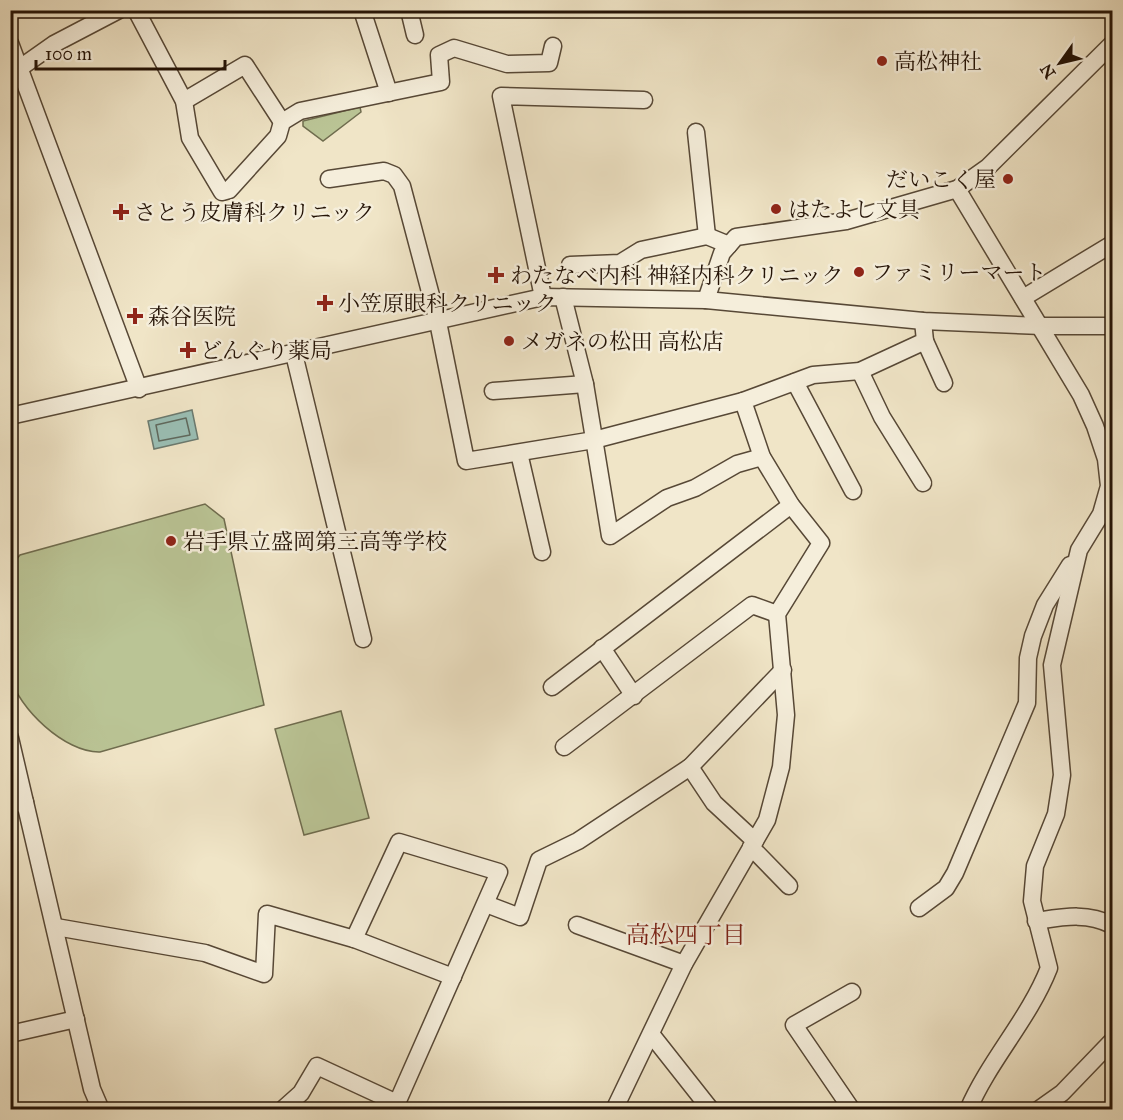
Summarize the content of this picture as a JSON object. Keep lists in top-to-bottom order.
{
  "districts": ["高松四丁目"],
  "places": {
    "other": [
      "高松神社",
      "だいこく屋",
      "はたよし文具",
      "ファミリーマート",
      "メガネの松田 高松店",
      "岩手県立盛岡第三高等学校"
    ],
    "health": [
      "さとう皮膚科クリニック",
      "わたなべ内科 神経内科クリニック",
      "小笠原眼科クリニック",
      "森谷医院",
      "どんぐり薬局"
    ]
  },
  "scale_bar": "100 m",
  "north": "bottom left"
}
